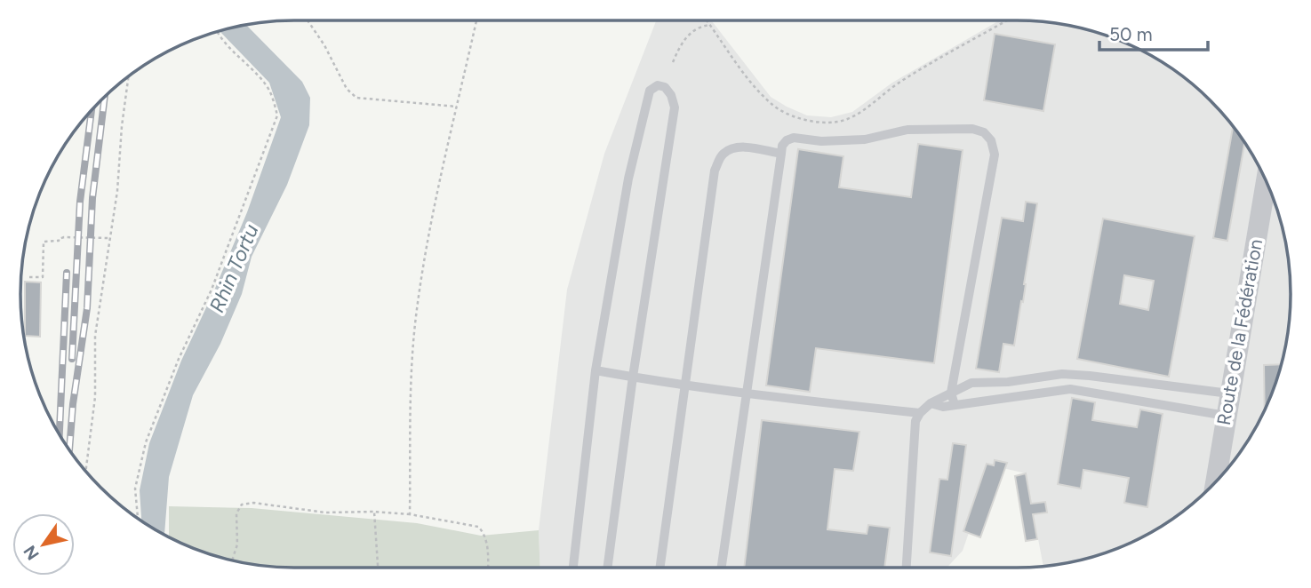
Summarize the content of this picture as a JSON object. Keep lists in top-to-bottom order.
{
  "streets": {
    "street": ["Route de la Fédération"]
  },
  "water": ["Rhin Tortu"],
  "scale_bar": "50 m",
  "north": "bottom left"
}
